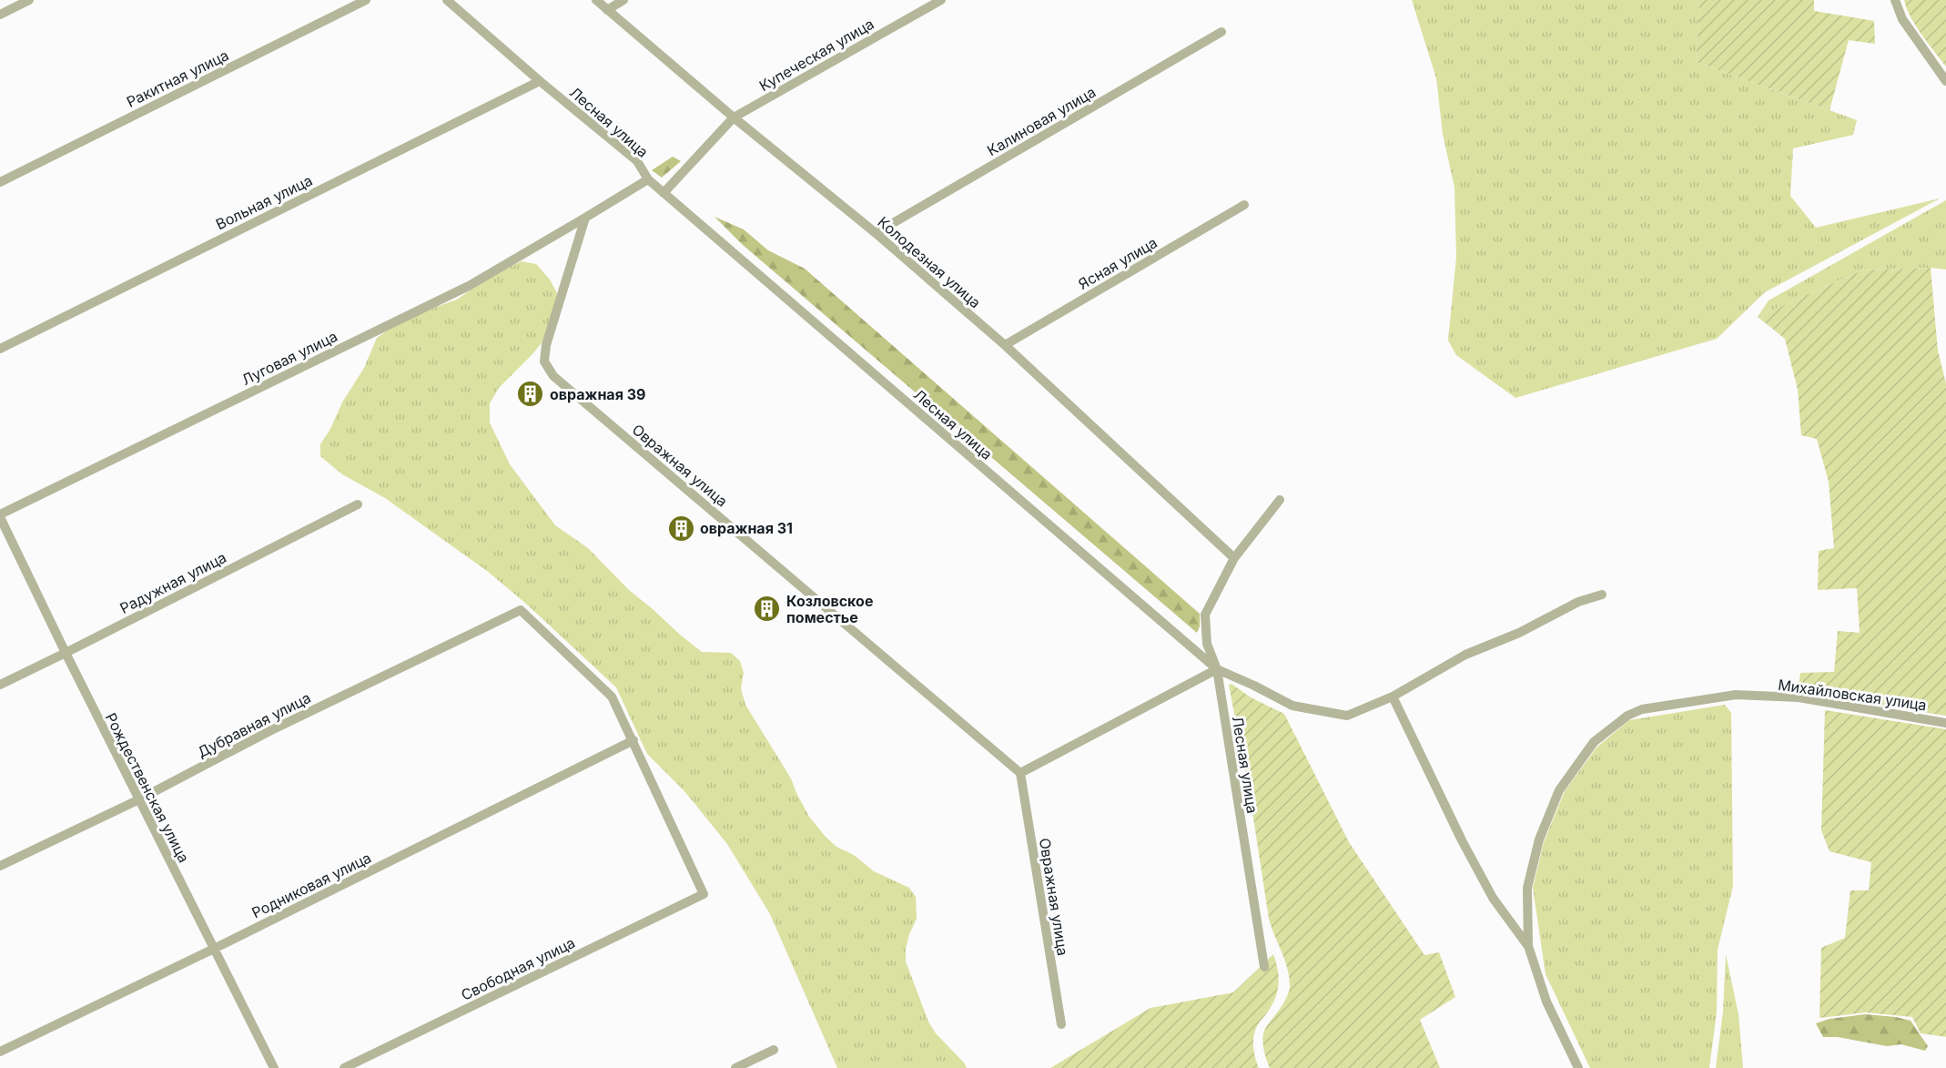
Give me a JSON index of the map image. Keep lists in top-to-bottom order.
{
  "streets": {
    "street": [
      "Купеческая улица",
      "Ракитная улица",
      "Калиновая улица",
      "Лесная улица",
      "Вольная улица",
      "Колодезная улица",
      "Ясная улица",
      "Луговая улица",
      "Овражная улица",
      "Радужная улица",
      "Михайловская улица",
      "Дубравная улица",
      "Рождественская улица",
      "Родниковая улица",
      "Свободная улица"
    ]
  },
  "crossings": [
    ["Купеческая улица", "Лесная улица"],
    ["Купеческая улица", "Колодезная улица"],
    ["Калиновая улица", "Колодезная улица"],
    ["Лесная улица", "Вольная улица"],
    ["Колодезная улица", "Ясная улица"],
    ["Луговая улица", "Овражная улица"],
    ["Луговая улица", "Рождественская улица"],
    ["Радужная улица", "Рождественская улица"],
    ["Дубравная улица", "Рождественская улица"],
    ["Дубравная улица", "Родниковая улица"],
    ["Дубравная улица", "Свободная улица"],
    ["Рождественская улица", "Родниковая улица"],
    ["Родниковая улица", "Свободная улица"]
  ],
  "places": {
    "building": ["овражная 39", "овражная 31", "Козловское поместье"]
  }
}
